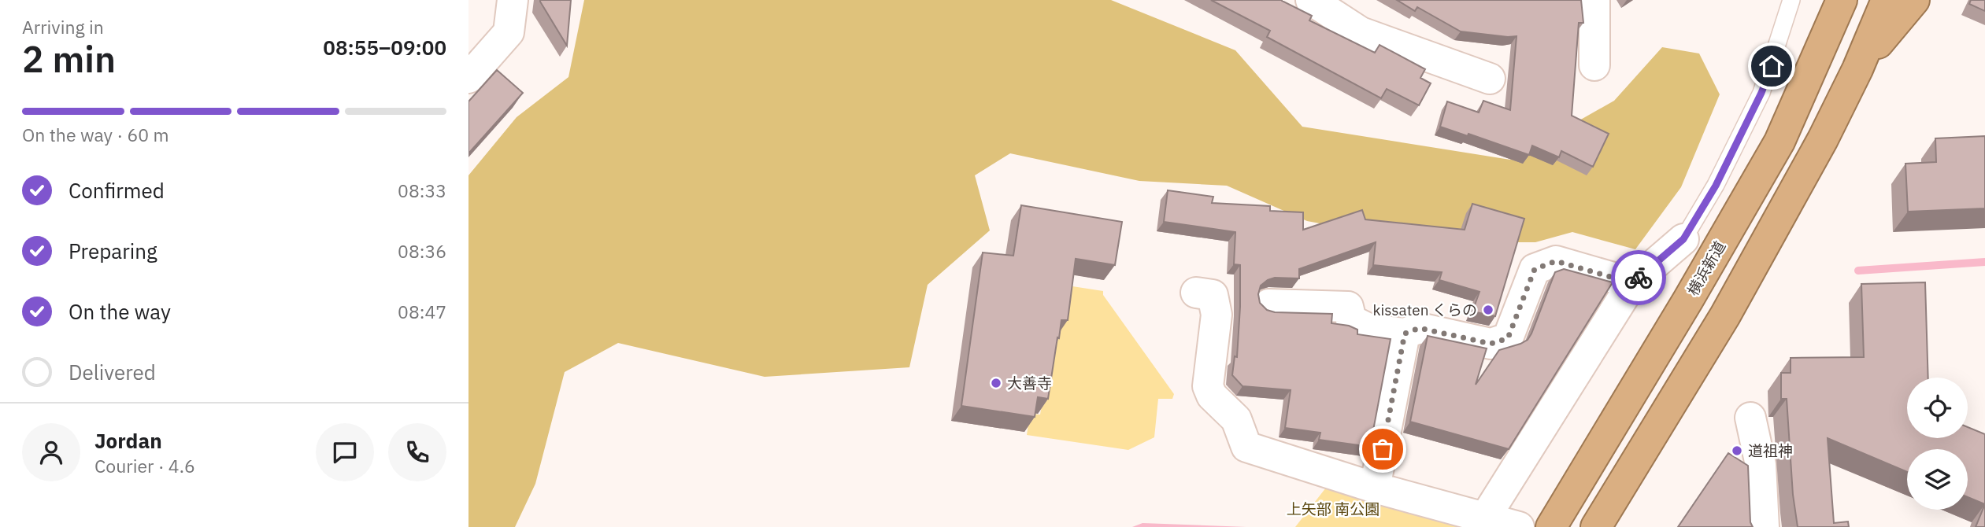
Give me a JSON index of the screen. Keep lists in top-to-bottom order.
{
  "streets": {
    "highway": ["横浜新道"]
  },
  "parks": ["上矢部 南公園"],
  "places": ["kissaten くらの", "大善寺", "道祖神"],
  "page": {
    "heading": ["2 min", "Arriving in", "08:55–09:00"],
    "panel": ["Jordan", "Courier · 4.6"],
    "bar": "On the way · 60 m",
    "list": [
      ["Confirmed", "08:33"],
      ["Preparing", "08:36"],
      ["On the way", "08:47"],
      "Delivered"
    ]
  }
}
